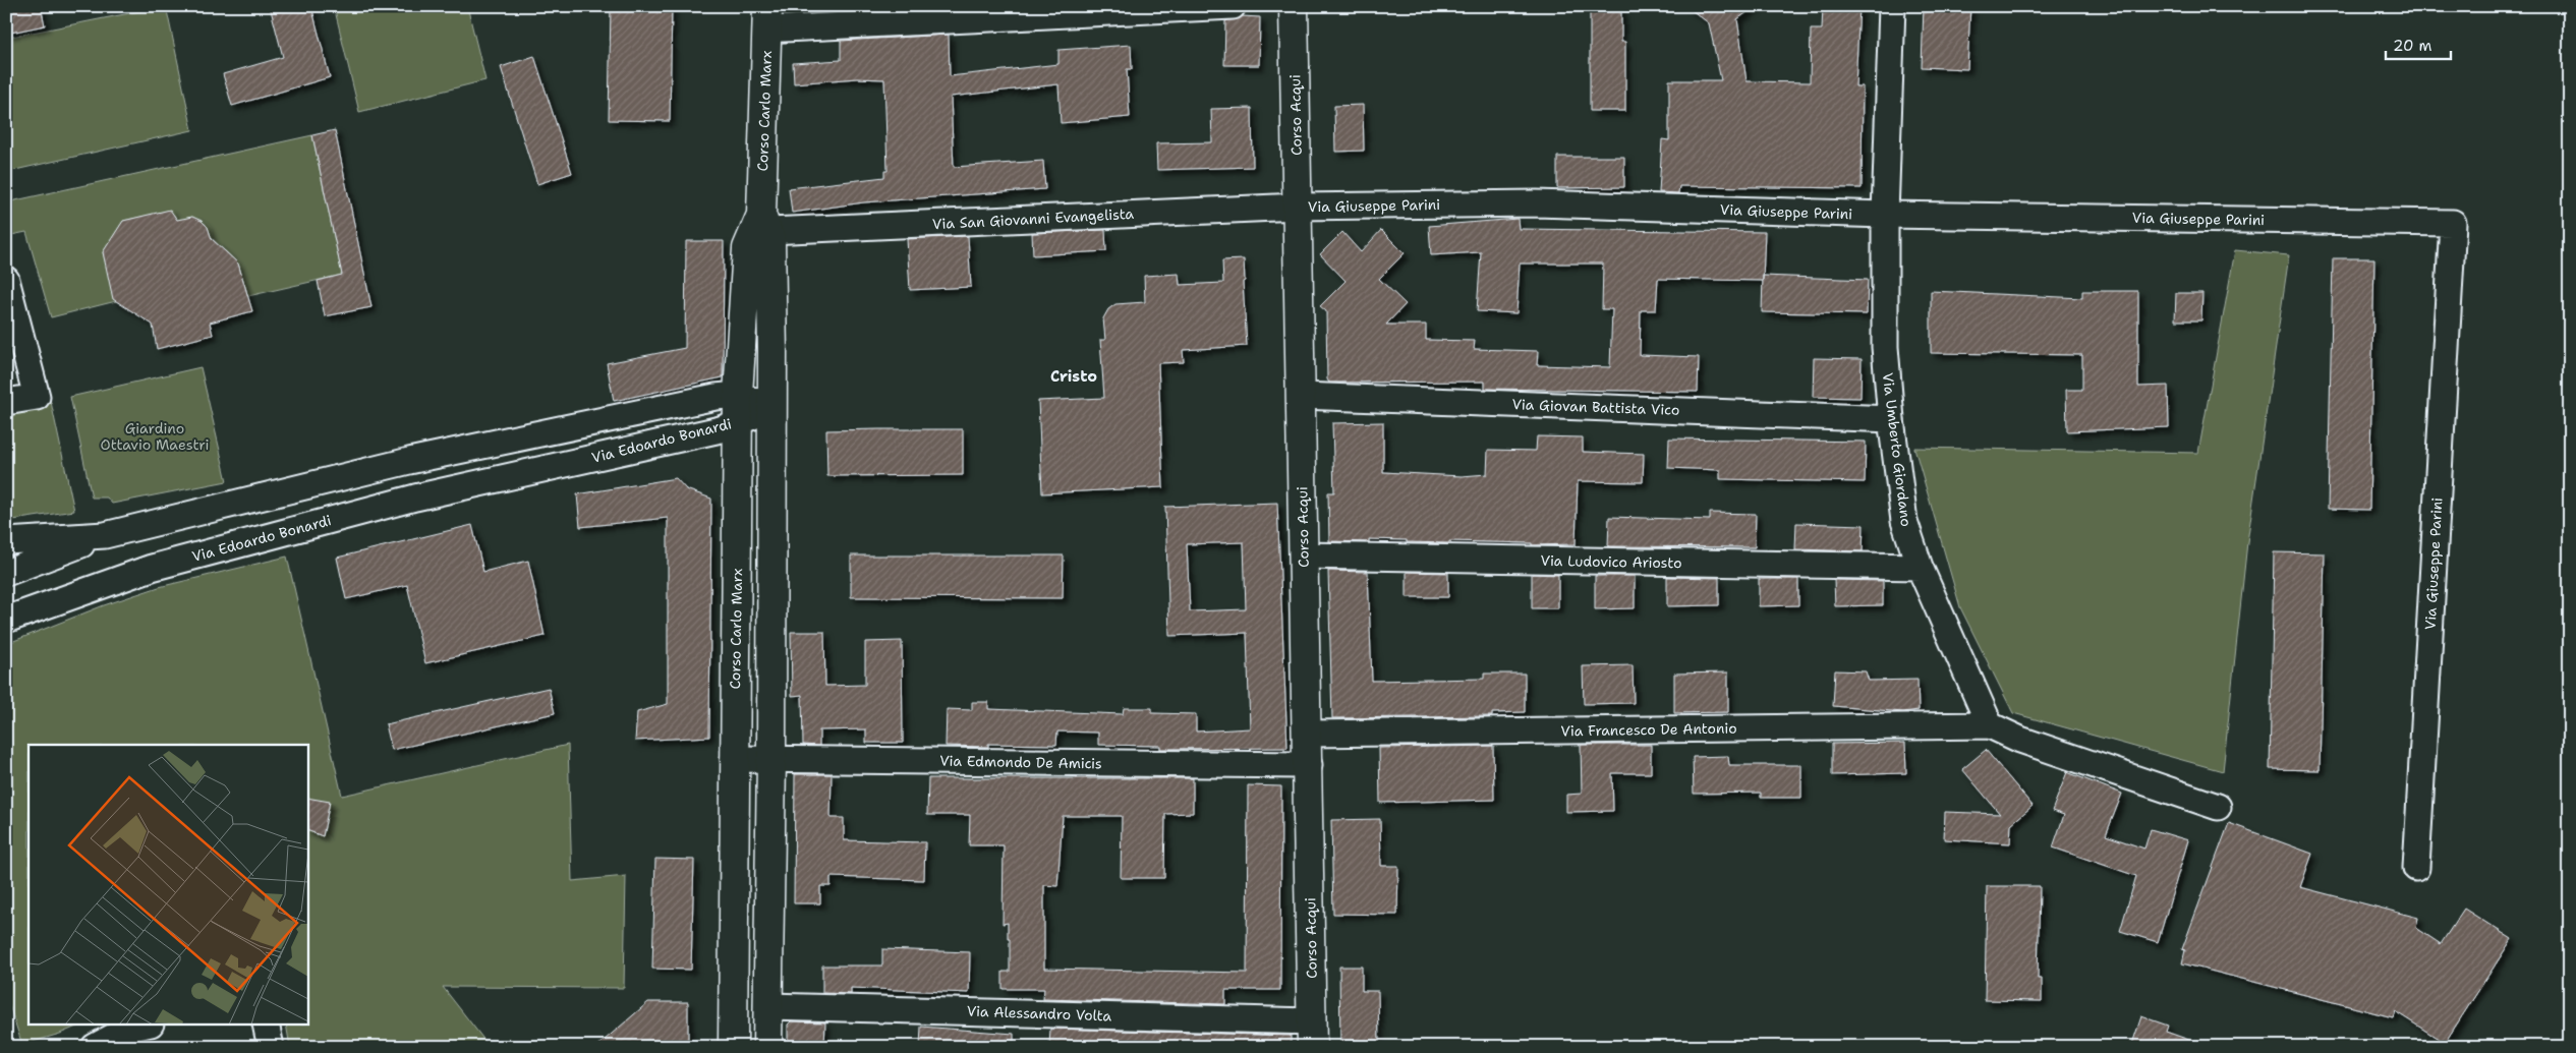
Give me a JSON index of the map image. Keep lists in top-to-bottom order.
{
  "streets": {
    "main road": ["Corso Carlo Marx", "Corso Acqui"],
    "street": [
      "Via Giuseppe Parini",
      "Via San Giovanni Evangelista",
      "Via Giovan Battista Vico",
      "Via Edoardo Bonardi",
      "Via Umberto Giordano",
      "Via Ludovico Ariosto",
      "Via Francesco De Antonio",
      "Via Edmondo De Amicis",
      "Via Alessandro Volta"
    ]
  },
  "crossings": [
    ["Corso Carlo Marx", "Via San Giovanni Evangelista"],
    ["Corso Carlo Marx", "Via Edoardo Bonardi"],
    ["Corso Carlo Marx", "Via Edmondo De Amicis"],
    ["Corso Carlo Marx", "Via Alessandro Volta"],
    ["Corso Acqui", "Via Giuseppe Parini"],
    ["Corso Acqui", "Via San Giovanni Evangelista"],
    ["Corso Acqui", "Via Giovan Battista Vico"],
    ["Corso Acqui", "Via Ludovico Ariosto"],
    ["Corso Acqui", "Via Francesco De Antonio"],
    ["Corso Acqui", "Via Edmondo De Amicis"],
    ["Corso Acqui", "Via Alessandro Volta"],
    ["Via Giuseppe Parini", "Via San Giovanni Evangelista"],
    ["Via Giuseppe Parini", "Via Umberto Giordano"],
    ["Via Giovan Battista Vico", "Via Umberto Giordano"],
    ["Via Umberto Giordano", "Via Ludovico Ariosto"],
    ["Via Umberto Giordano", "Via Francesco De Antonio"]
  ],
  "districts": ["Cristo"],
  "parks": ["Giardino Ottavio Maestri"],
  "scale_bar": "20 m"
}
